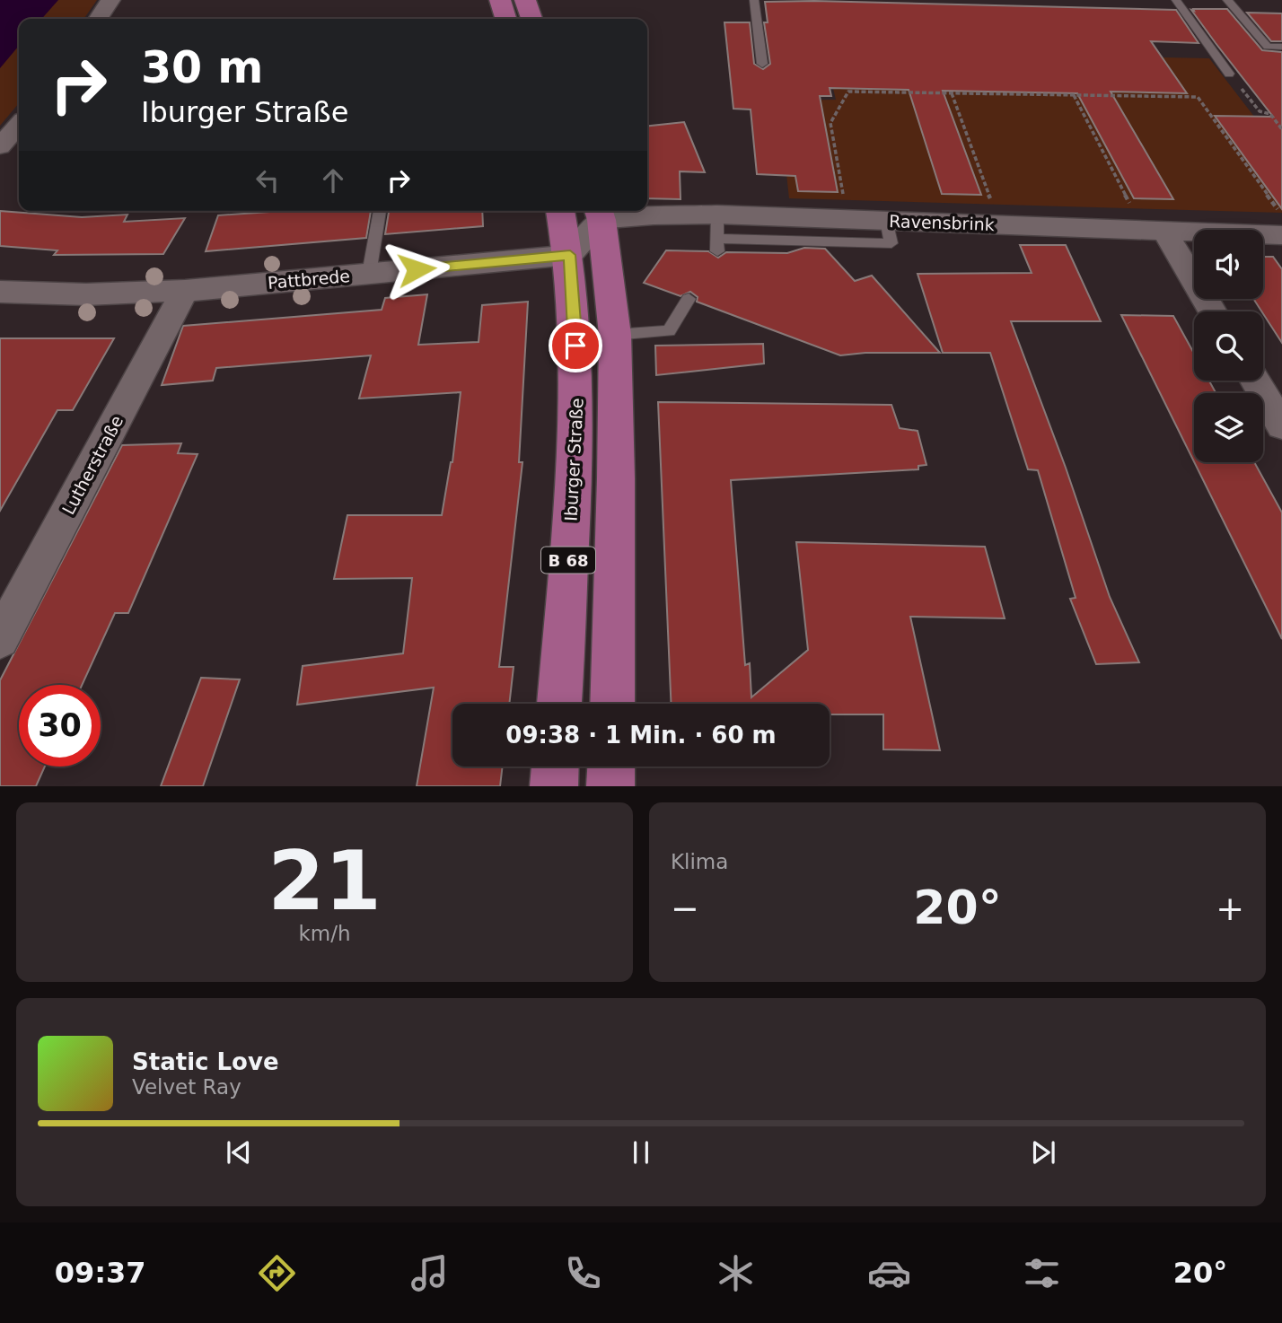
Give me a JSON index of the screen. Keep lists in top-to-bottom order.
{
  "streets": {
    "main road": ["Iburger Straße", "B 68"],
    "street": ["Ravensbrink", "Pattbrede", "Lutherstraße"]
  },
  "crossings": [
    ["Ravensbrink", "B 68"],
    ["Pattbrede", "Iburger Straße"],
    ["Pattbrede", "Lutherstraße"]
  ],
  "page": {
    "turn": ["30 m", "Iburger Straße"],
    "limit": "30",
    "trip": "09:38 · 1 Min. · 60 m",
    "tile": [
      ["21", "km/h"],
      "Klima"
    ],
    "heat": ["−", "20°", "+"],
    "song": ["Static Love", "Velvet Ray"],
    "tabs": ["09:37", "20°"]
  }
}
